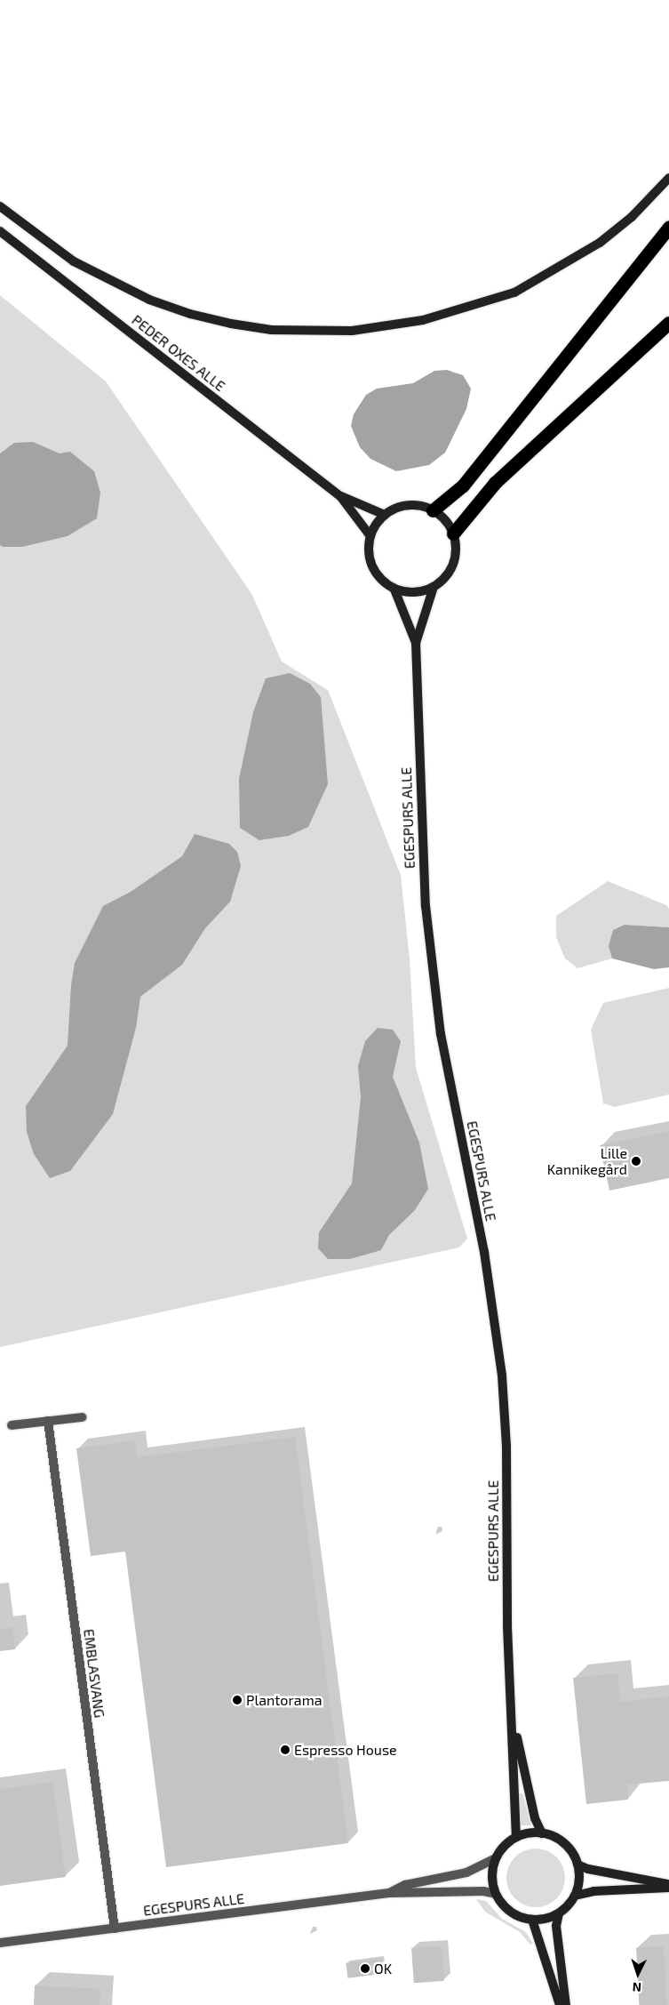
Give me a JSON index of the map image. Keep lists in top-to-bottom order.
{
  "streets": {
    "street": ["PEDER OXES ALLE", "EGESPURS ALLE", "EMBLASVANG"]
  },
  "crossings": [
    ["PEDER OXES ALLE", "EGESPURS ALLE"],
    ["EGESPURS ALLE", "EMBLASVANG"]
  ],
  "places": [
    "Lille Kannikegård",
    "Plantorama",
    "Espresso House",
    "OK"
  ],
  "north": "bottom"
}
